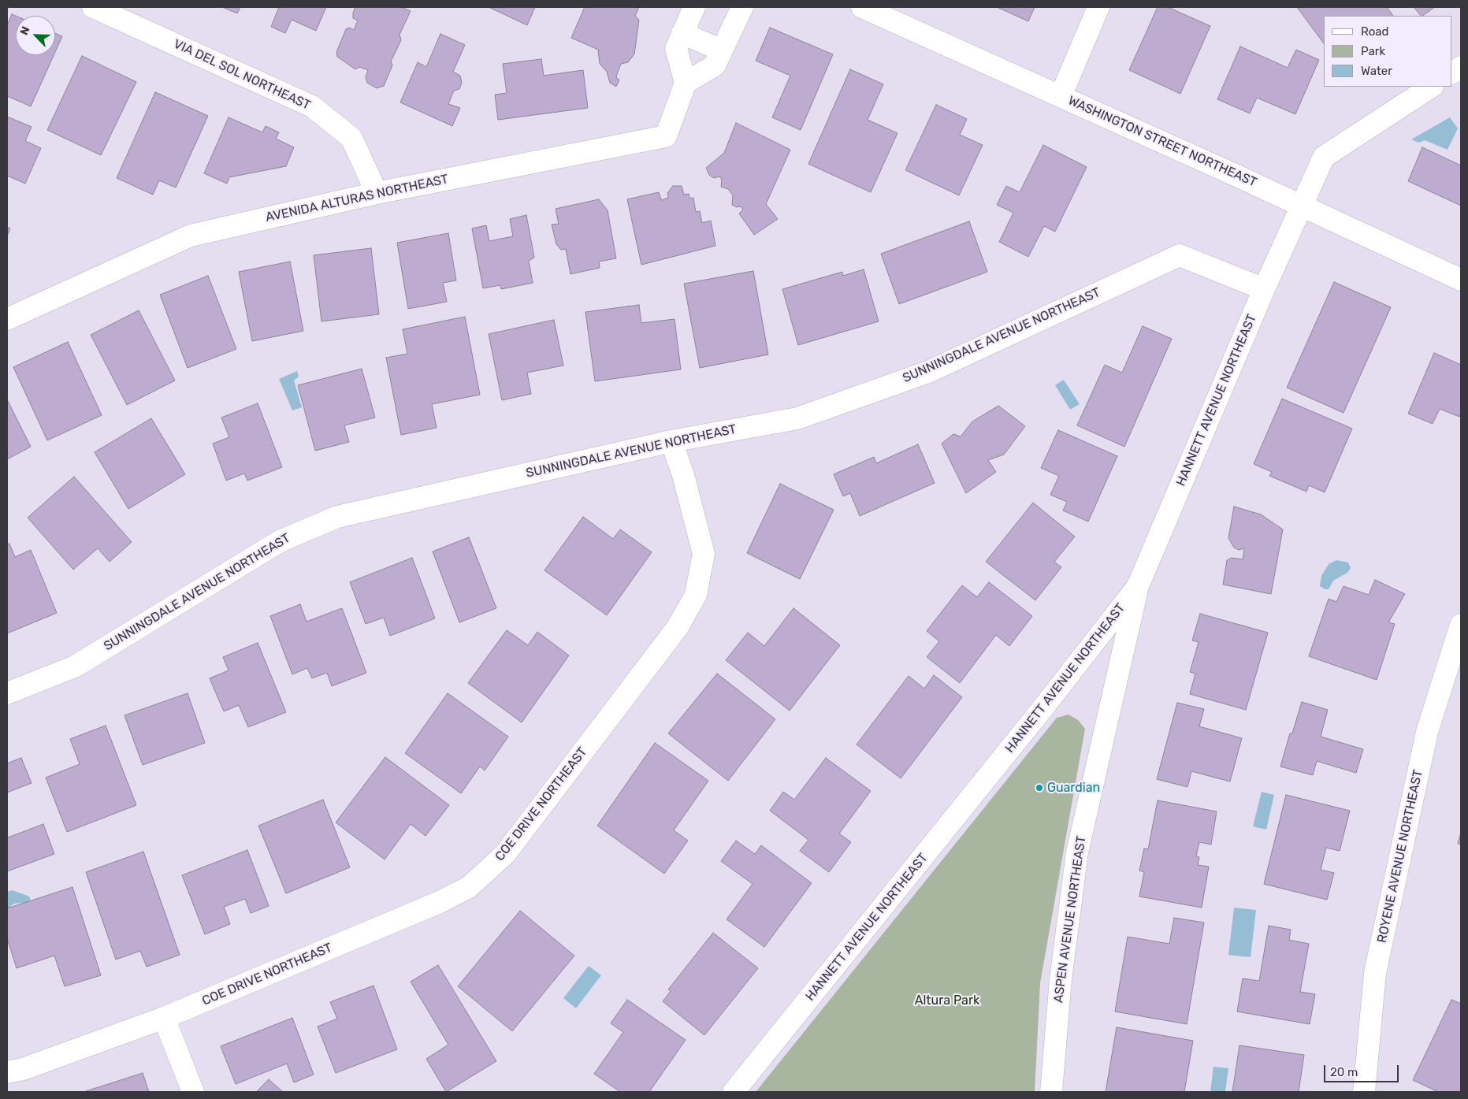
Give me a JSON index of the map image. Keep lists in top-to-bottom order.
{
  "streets": {
    "street": [
      "VIA DEL SOL NORTHEAST",
      "WASHINGTON STREET NORTHEAST",
      "AVENIDA ALTURAS NORTHEAST",
      "SUNNINGDALE AVENUE NORTHEAST",
      "HANNETT AVENUE NORTHEAST",
      "COE DRIVE NORTHEAST",
      "ROYENE AVENUE NORTHEAST",
      "ASPEN AVENUE NORTHEAST"
    ]
  },
  "crossings": [
    ["VIA DEL SOL NORTHEAST", "AVENIDA ALTURAS NORTHEAST"],
    ["WASHINGTON STREET NORTHEAST", "HANNETT AVENUE NORTHEAST"],
    ["SUNNINGDALE AVENUE NORTHEAST", "HANNETT AVENUE NORTHEAST"],
    ["SUNNINGDALE AVENUE NORTHEAST", "COE DRIVE NORTHEAST"],
    ["HANNETT AVENUE NORTHEAST", "ASPEN AVENUE NORTHEAST"]
  ],
  "parks": ["Altura Park"],
  "places": ["Guardian"],
  "legend": ["Road", "Park", "Water"],
  "scale_bar": "20 m",
  "north": "top left"
}
